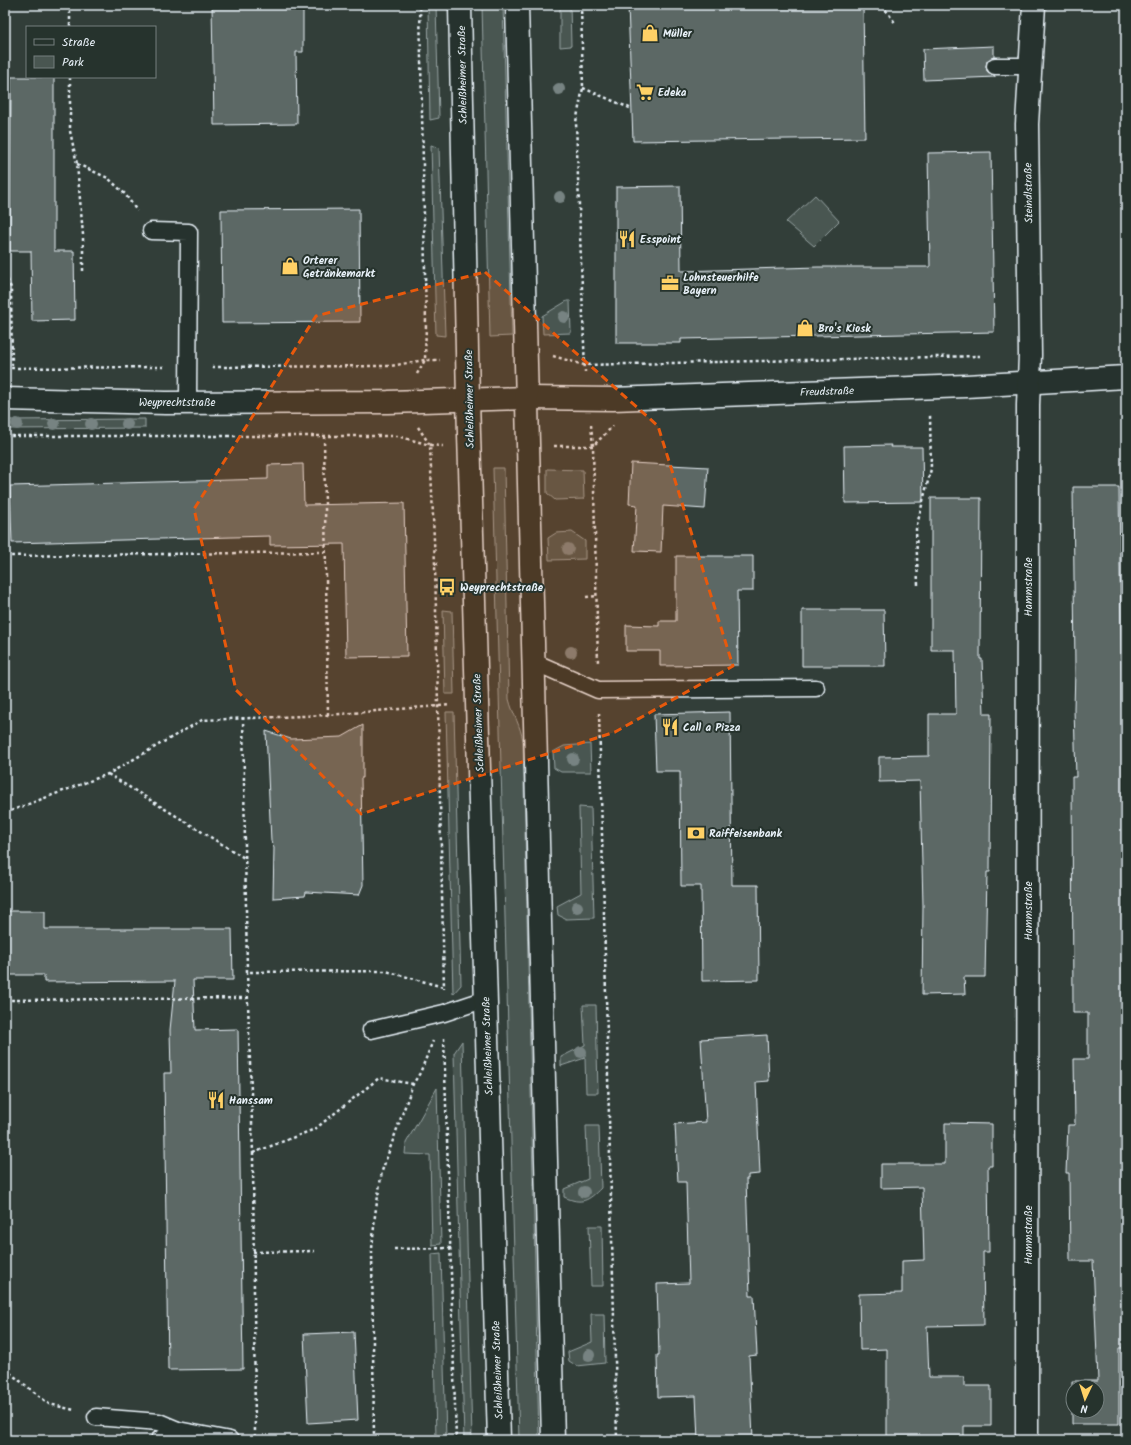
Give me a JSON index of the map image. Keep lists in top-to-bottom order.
{
  "streets": {
    "main road": [
      "Schleißheimer Straße",
      "Steindlstraße",
      "Freudstraße",
      "Weyprechtstraße",
      "Hammstraße"
    ]
  },
  "crossings": [
    ["Schleißheimer Straße", "Weyprechtstraße"],
    ["Steindlstraße", "Freudstraße"],
    ["Steindlstraße", "Hammstraße"],
    ["Freudstraße", "Weyprechtstraße"],
    ["Freudstraße", "Hammstraße"]
  ],
  "places": {
    "shop": ["Müller", "Orterer Getränkemarkt", "Bro's Kiosk"],
    "supermarket": ["Edeka"],
    "restaurant": ["Esspoint", "Call a Pizza", "Hanssam"],
    "office": ["Lohnsteuerhilfe Bayern"],
    "bus stop": ["Weyprechtstraße"],
    "bank": ["Raiffeisenbank"]
  },
  "legend": ["Straße", "Park"],
  "north": "bottom"
}
